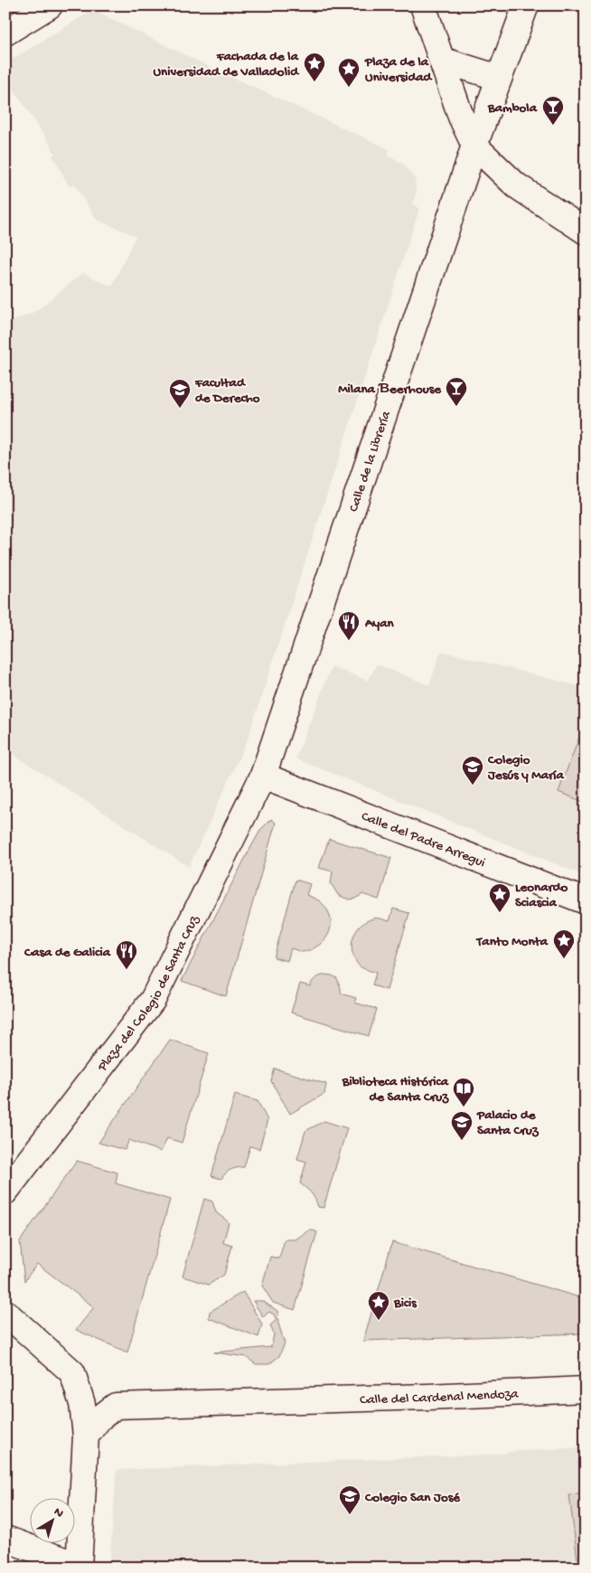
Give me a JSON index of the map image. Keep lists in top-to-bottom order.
{
  "streets": {
    "street": [
      "Calle de la Librería",
      "Calle del Padre Arregui",
      "Plaza del Colegio de Santa Cruz",
      "Calle del Cardenal Mendoza"
    ]
  },
  "crossings": [
    ["Calle de la Librería", "Calle del Padre Arregui"],
    ["Calle de la Librería", "Plaza del Colegio de Santa Cruz"],
    ["Calle del Padre Arregui", "Plaza del Colegio de Santa Cruz"]
  ],
  "places": {
    "place": [
      "Fachada de la Universidad de Valladolid",
      "Plaza de la Universidad",
      "Leonardo Sciascia",
      "Tanto Monta",
      "Bicis"
    ],
    "bar": ["Bambola", "Milana Ɓeerhouse"],
    "school or university": [
      "Facultad de Derecho",
      "Colegio Jesús y María",
      "Palacio de Santa Cruz",
      "Colegio San José"
    ],
    "restaurant": ["Ayan", "Casa de Galicia"],
    "library": ["Biblioteca Histórica de Santa Cruz"]
  },
  "north": "top right"
}
